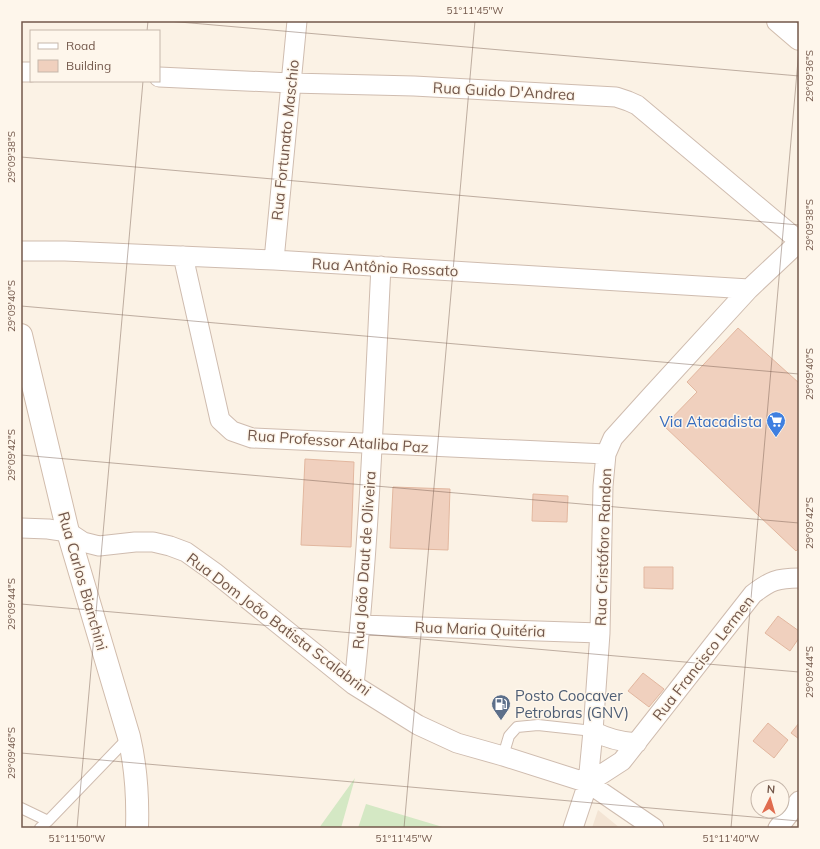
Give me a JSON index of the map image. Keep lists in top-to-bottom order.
{
  "streets": {
    "main road": ["Rua Carlos Bianchini"],
    "street": [
      "Rua Guido D'Andrea",
      "Rua Fortunato Maschio",
      "Rua Antônio Rossato",
      "Rua Professor Ataliba Paz",
      "Rua Cristóforo Randon",
      "Rua João Daut de Oliveira",
      "Rua Dom João Batista Scalabrini",
      "Rua Maria Quitéria",
      "Rua Francisco Lermen"
    ]
  },
  "crossings": [
    ["Rua Guido D'Andrea", "Rua Fortunato Maschio"],
    ["Rua Guido D'Andrea", "Rua Cristóforo Randon"],
    ["Rua Fortunato Maschio", "Rua Antônio Rossato"],
    ["Rua Antônio Rossato", "Rua Professor Ataliba Paz"],
    ["Rua Antônio Rossato", "Rua Cristóforo Randon"],
    ["Rua Antônio Rossato", "Rua João Daut de Oliveira"],
    ["Rua Professor Ataliba Paz", "Rua Cristóforo Randon"],
    ["Rua Professor Ataliba Paz", "Rua João Daut de Oliveira"],
    ["Rua Cristóforo Randon", "Rua Dom João Batista Scalabrini"],
    ["Rua Cristóforo Randon", "Rua Maria Quitéria"],
    ["Rua Cristóforo Randon", "Rua Francisco Lermen"],
    ["Rua João Daut de Oliveira", "Rua Dom João Batista Scalabrini"],
    ["Rua João Daut de Oliveira", "Rua Maria Quitéria"],
    ["Rua Carlos Bianchini", "Rua Dom João Batista Scalabrini"],
    ["Rua Dom João Batista Scalabrini", "Rua Francisco Lermen"]
  ],
  "places": {
    "supermarket": ["Via Atacadista"],
    "fuel station": ["Posto Coocaver Petrobras (GNV)"]
  },
  "legend": ["Road", "Building"],
  "north": "top",
  "coordinates": [
    "51°11'45\"W",
    "29°09'36\"S",
    "29°09'38\"S",
    "29°09'40\"S",
    "29°09'42\"S",
    "29°09'44\"S",
    "29°09'46\"S",
    "51°11'50\"W",
    "51°11'40\"W"
  ]
}
